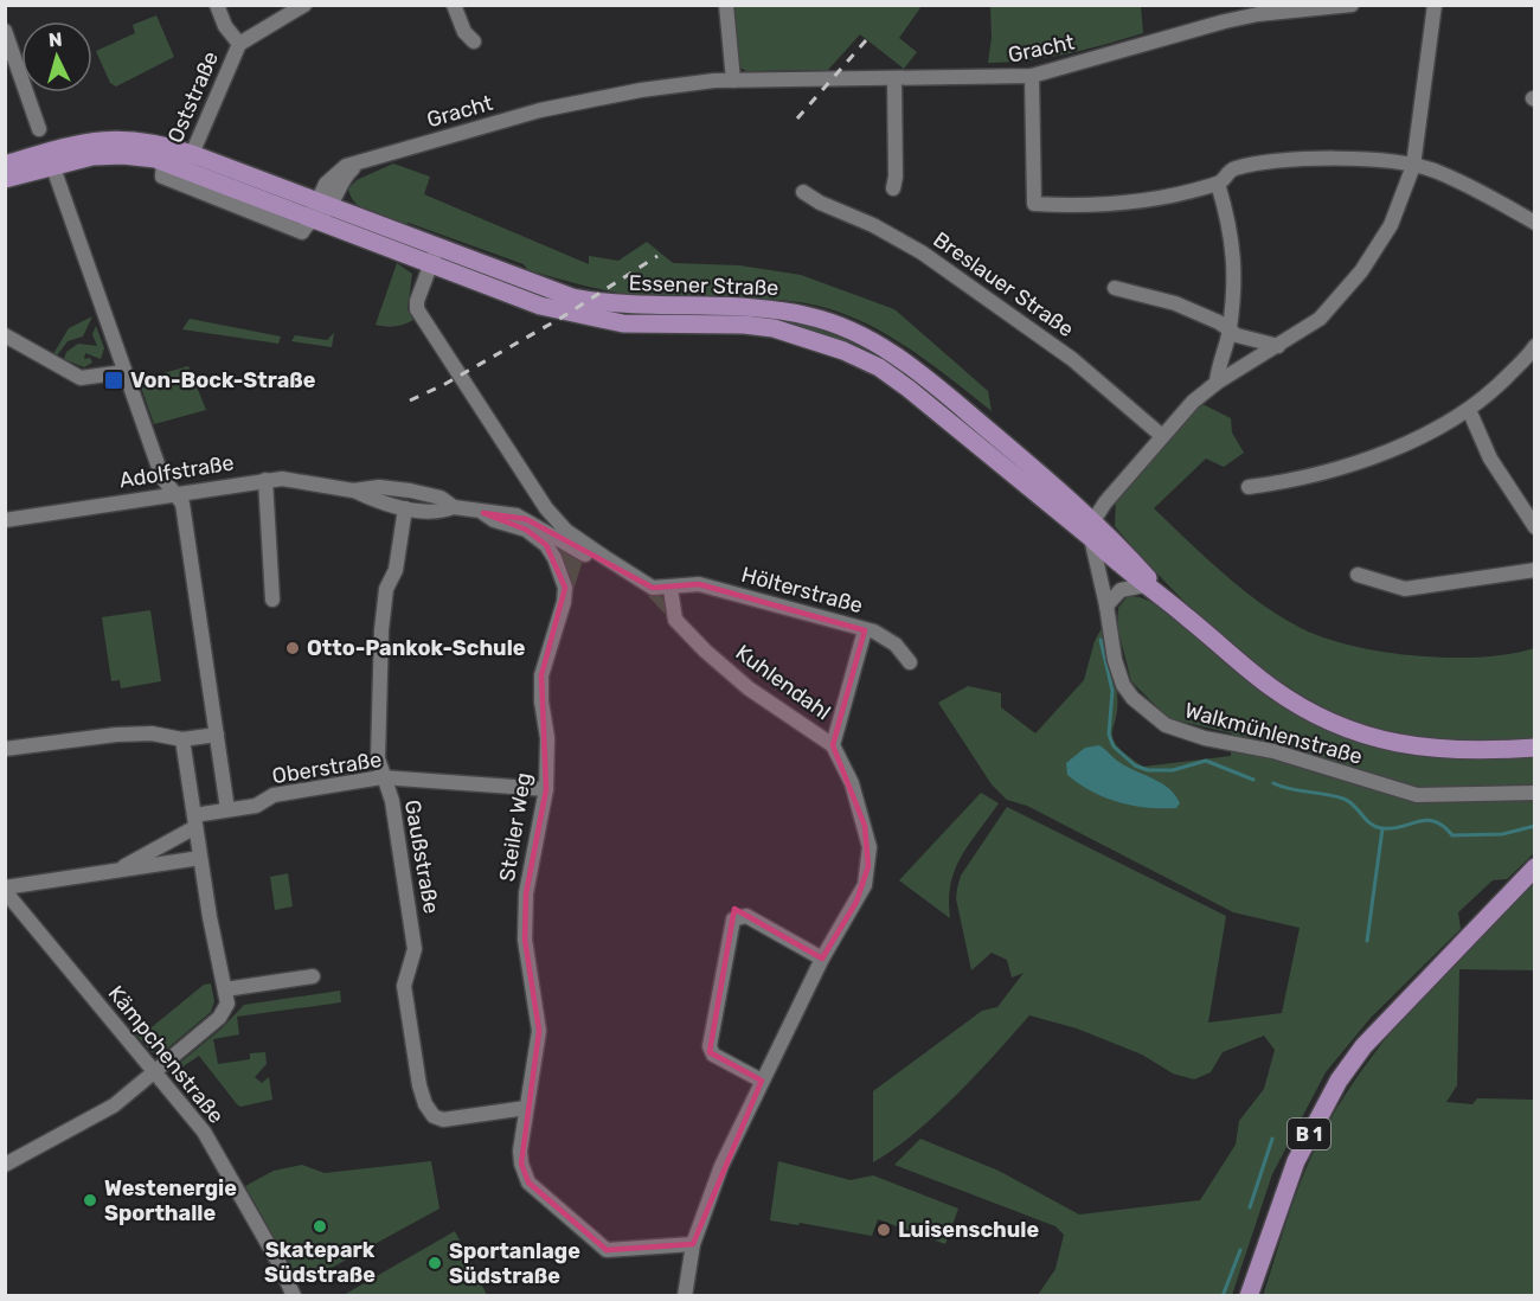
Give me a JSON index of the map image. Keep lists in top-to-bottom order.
{
  "streets": {
    "main road": ["Essener Straße", "B 1"],
    "street": [
      "Gracht",
      "Oststraße",
      "Breslauer Straße",
      "Adolfstraße",
      "Hölterstraße",
      "Kuhlendahl",
      "Walkmühlenstraße",
      "Oberstraße",
      "Steiler Weg",
      "Gaußstraße",
      "Kämpchenstraße"
    ]
  },
  "crossings": [
    ["Gracht", "Essener Straße"],
    ["Oststraße", "Essener Straße"],
    ["Essener Straße", "Walkmühlenstraße"],
    ["Adolfstraße", "Steiler Weg"],
    ["Adolfstraße", "Gaußstraße"],
    ["Hölterstraße", "Kuhlendahl"],
    ["Oberstraße", "Steiler Weg"],
    ["Oberstraße", "Gaußstraße"],
    ["Steiler Weg", "Gaußstraße"]
  ],
  "places": {
    "transit": ["Von-Bock-Straße"],
    "other": [
      "Otto-Pankok-Schule",
      "Westenergie Sporthalle",
      "Skatepark Südstraße",
      "Luisenschule",
      "Sportanlage Südstraße"
    ]
  },
  "north": "top"
}
